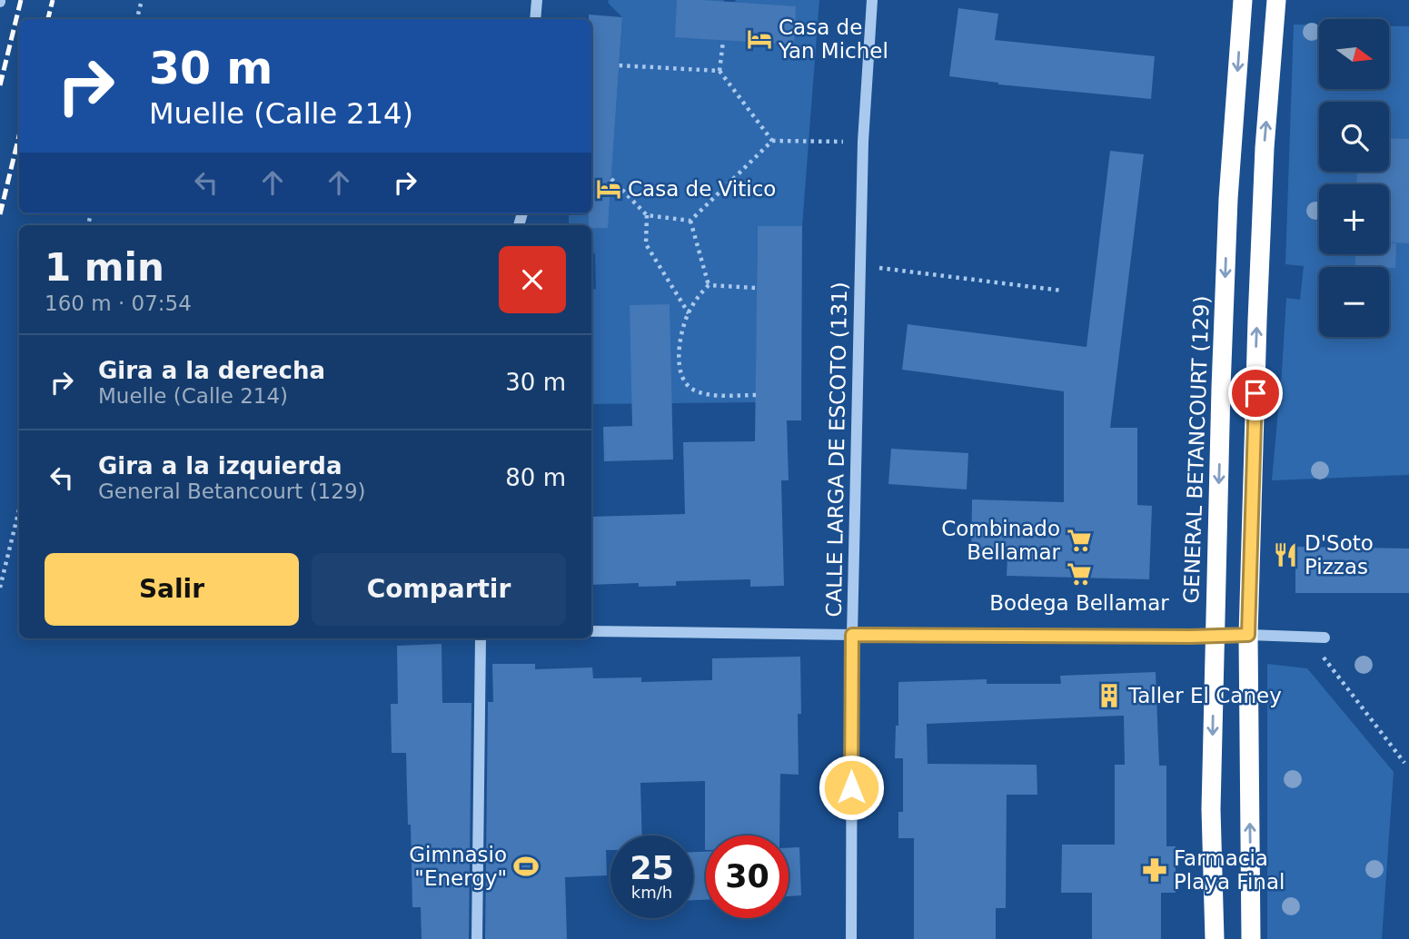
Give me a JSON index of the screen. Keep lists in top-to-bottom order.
{
  "streets": {
    "highway": ["GENERAL BETANCOURT (129)"],
    "street": ["CALLE LARGA DE ESCOTO (131)"]
  },
  "places": {
    "hotel": ["Casa de Yan Michel", "Casa de Vitico"],
    "supermarket": ["Combinado Bellamar", "Bodega Bellamar"],
    "restaurant": ["D'Soto Pizzas"],
    "building": ["Taller El Caney"],
    "sports": ["Gimnasio \"Energy\""],
    "pharmacy": ["Farmacia Playa Final"]
  },
  "north": "right",
  "page": {
    "map_buttons": ["+", "−"],
    "turn": ["30 m", "Muelle (Calle 214)"],
    "heading": ["1 min", "160 m · 07:54"],
    "list": [
      {
        "name": "Gira a la derecha",
        "note": "Muelle (Calle 214)",
        "value": "30 m"
      },
      {
        "name": "Gira a la izquierda",
        "note": "General Betancourt (129)",
        "value": "80 m"
      }
    ],
    "buttons": ["Salir", "Compartir"],
    "speed": "25 km/h",
    "limit": "30"
  }
}
